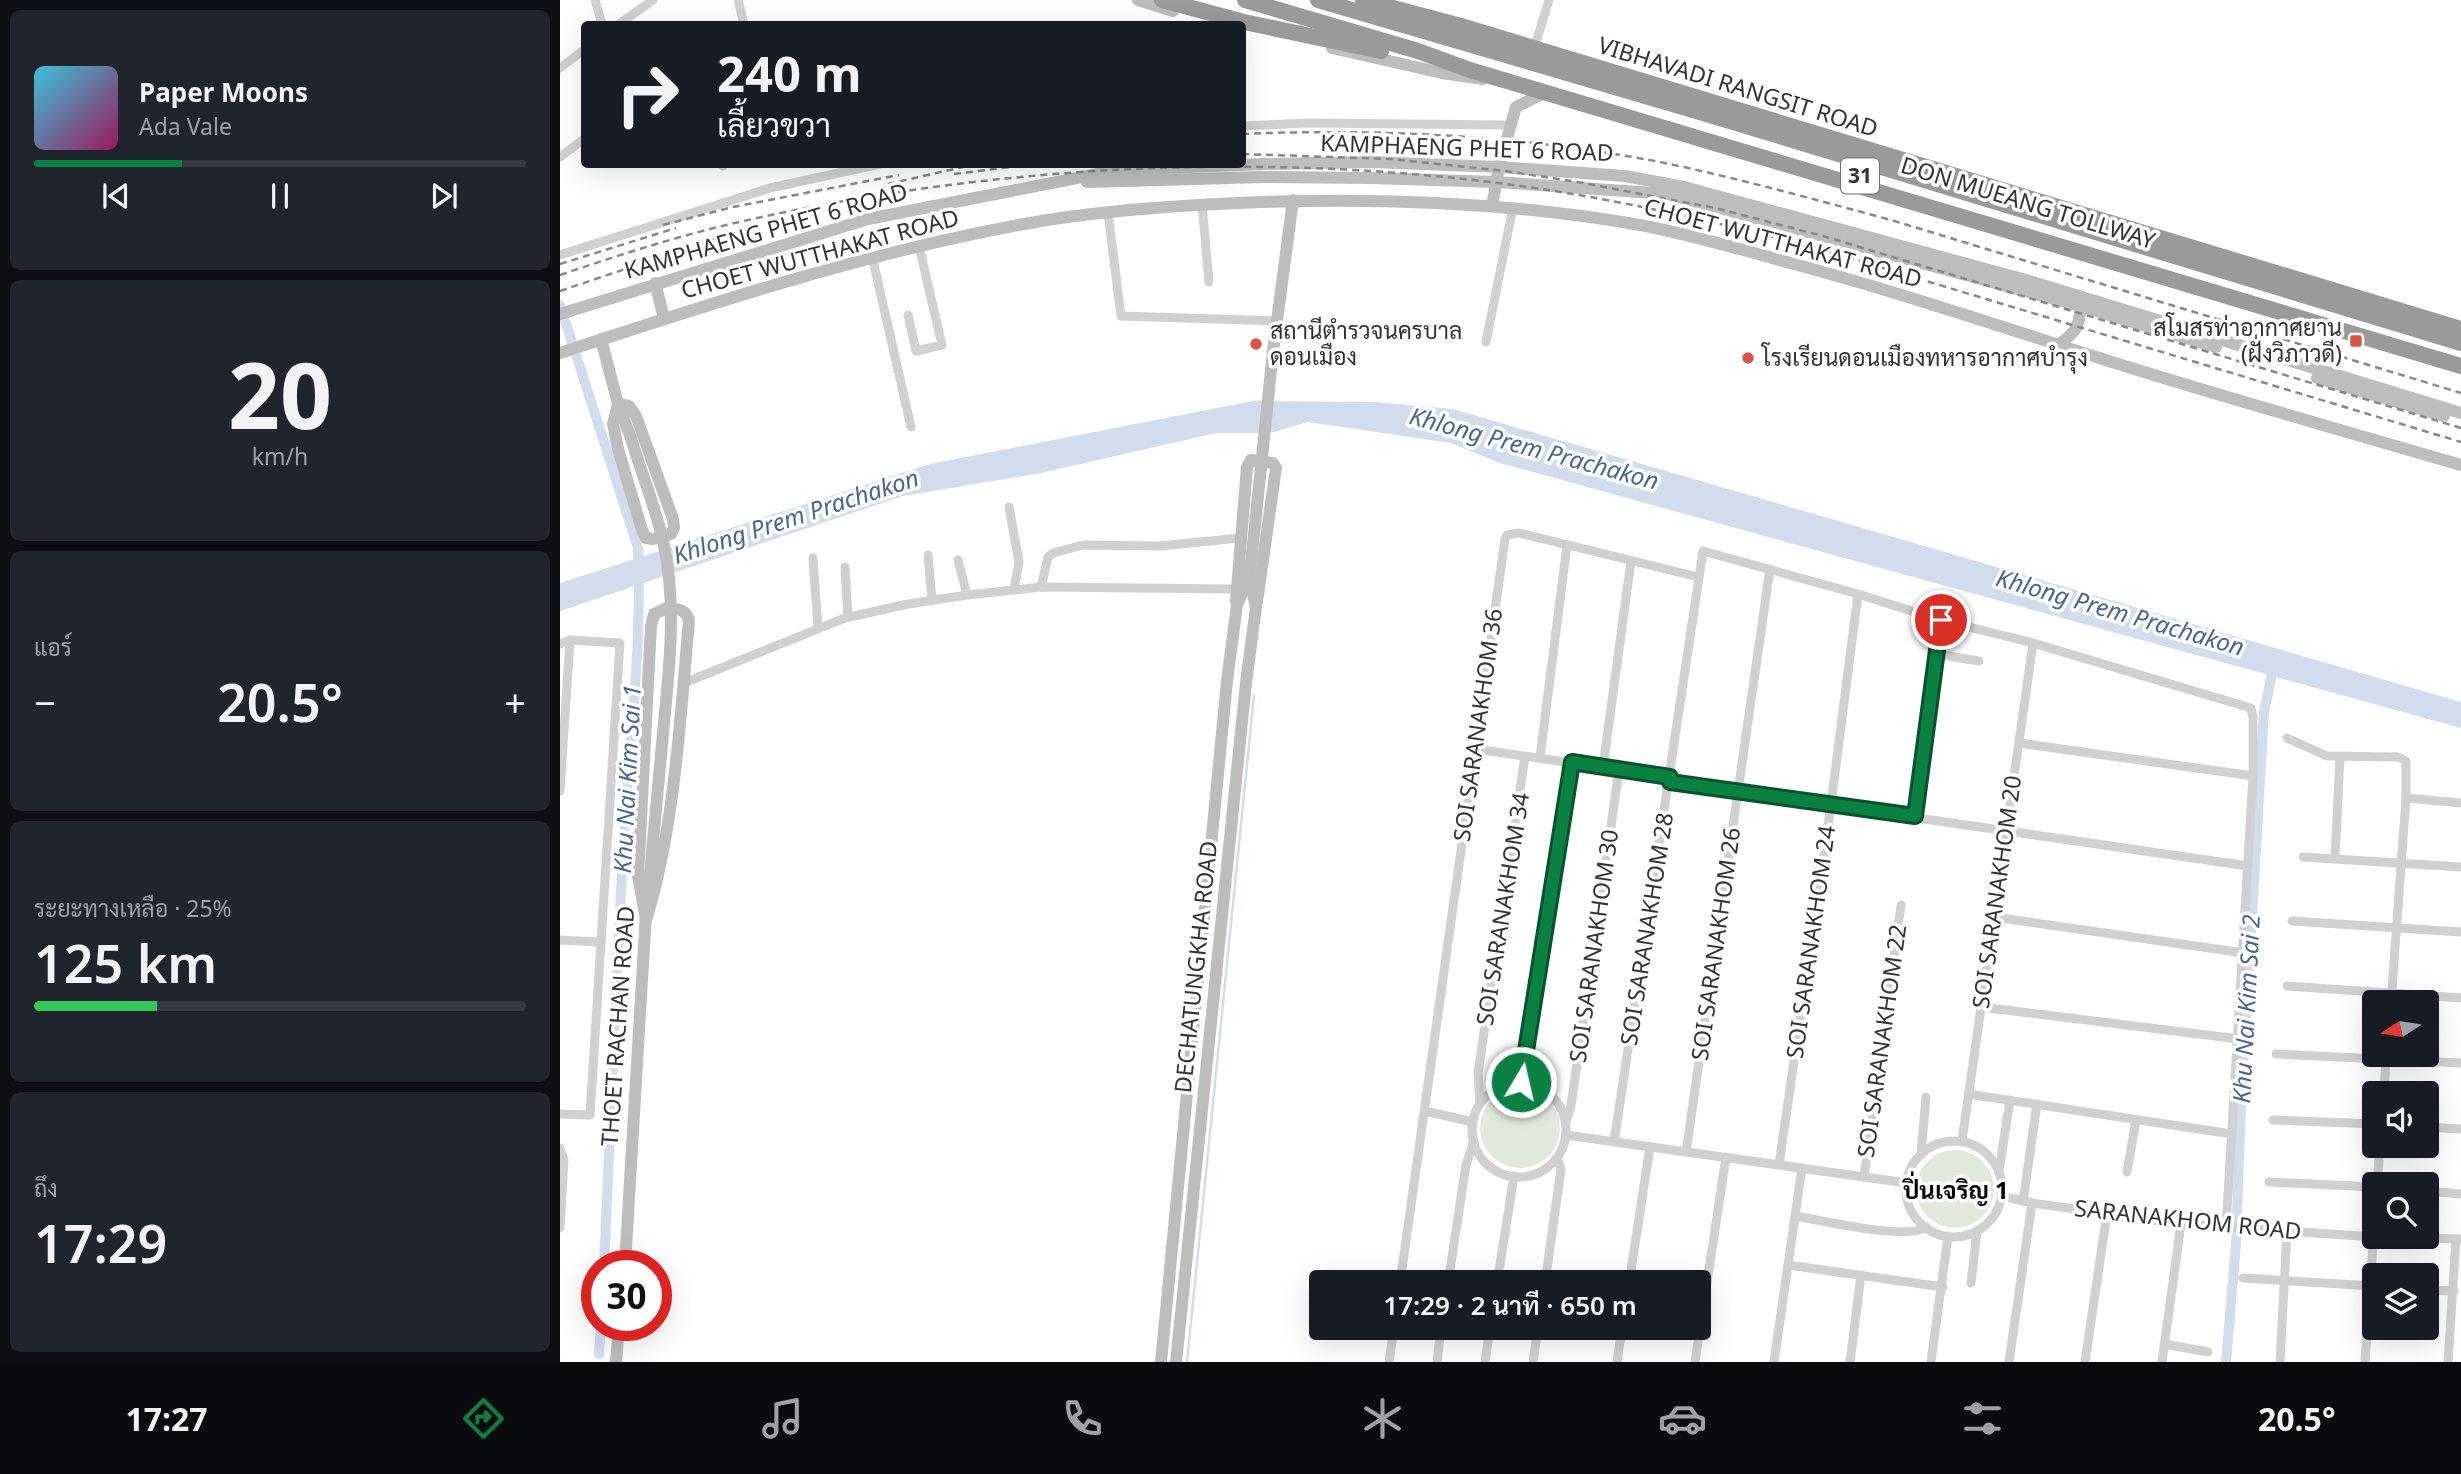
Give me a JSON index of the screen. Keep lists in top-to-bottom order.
{
  "streets": {
    "highway": ["VIBHAVADI RANGSIT ROAD", "31", "DON MUEANG TOLLWAY"],
    "main road": [
      "KAMPHAENG PHET 6 ROAD",
      "CHOET WUTTHAKAT ROAD",
      "DECHATUNGKHA ROAD",
      "THOET RACHAN ROAD"
    ],
    "street": [
      "SOI SARANAKHOM 36",
      "SOI SARANAKHOM 20",
      "SOI SARANAKHOM 34",
      "SOI SARANAKHOM 28",
      "SOI SARANAKHOM 24",
      "SOI SARANAKHOM 26",
      "SOI SARANAKHOM 30",
      "SOI SARANAKHOM 22",
      "SARANAKHOM ROAD"
    ]
  },
  "crossings": [
    ["KAMPHAENG PHET 6 ROAD", "31"],
    ["KAMPHAENG PHET 6 ROAD", "CHOET WUTTHAKAT ROAD"],
    ["CHOET WUTTHAKAT ROAD", "DECHATUNGKHA ROAD"],
    ["CHOET WUTTHAKAT ROAD", "THOET RACHAN ROAD"],
    ["SOI SARANAKHOM 36", "SOI SARANAKHOM 28"],
    ["SOI SARANAKHOM 20", "SARANAKHOM ROAD"],
    ["SOI SARANAKHOM 34", "SOI SARANAKHOM 30"],
    ["SOI SARANAKHOM 28", "SOI SARANAKHOM 26"]
  ],
  "districts": ["ปิ่นเจริญ 1"],
  "water": ["Khlong Prem Prachakon", "Khu Nai Kim Sai 1", "Khu Nai Kim Sai 2"],
  "places": {
    "transit": ["สโมสรท่าอากาศยาน (ฝั่งวิภาวดี)"],
    "other": ["สถานีตำรวจนครบาล ดอนเมือง", "โรงเรียนดอนเมืองทหารอากาศบำรุง"]
  },
  "north": "left",
  "page": {
    "turn": ["240 m", "เลี้ยวขวา"],
    "song": ["Paper Moons", "Ada Vale"],
    "tile": [
      ["20", "km/h"],
      "แอร์",
      ["ระยะทางเหลือ · 25%", "125 km"],
      ["ถึง", "17:29"]
    ],
    "heat": ["−", "20.5°", "+"],
    "limit": "30",
    "trip": "17:29 · 2 นาที · 650 m",
    "tabs": ["17:27", "20.5°"]
  }
}
